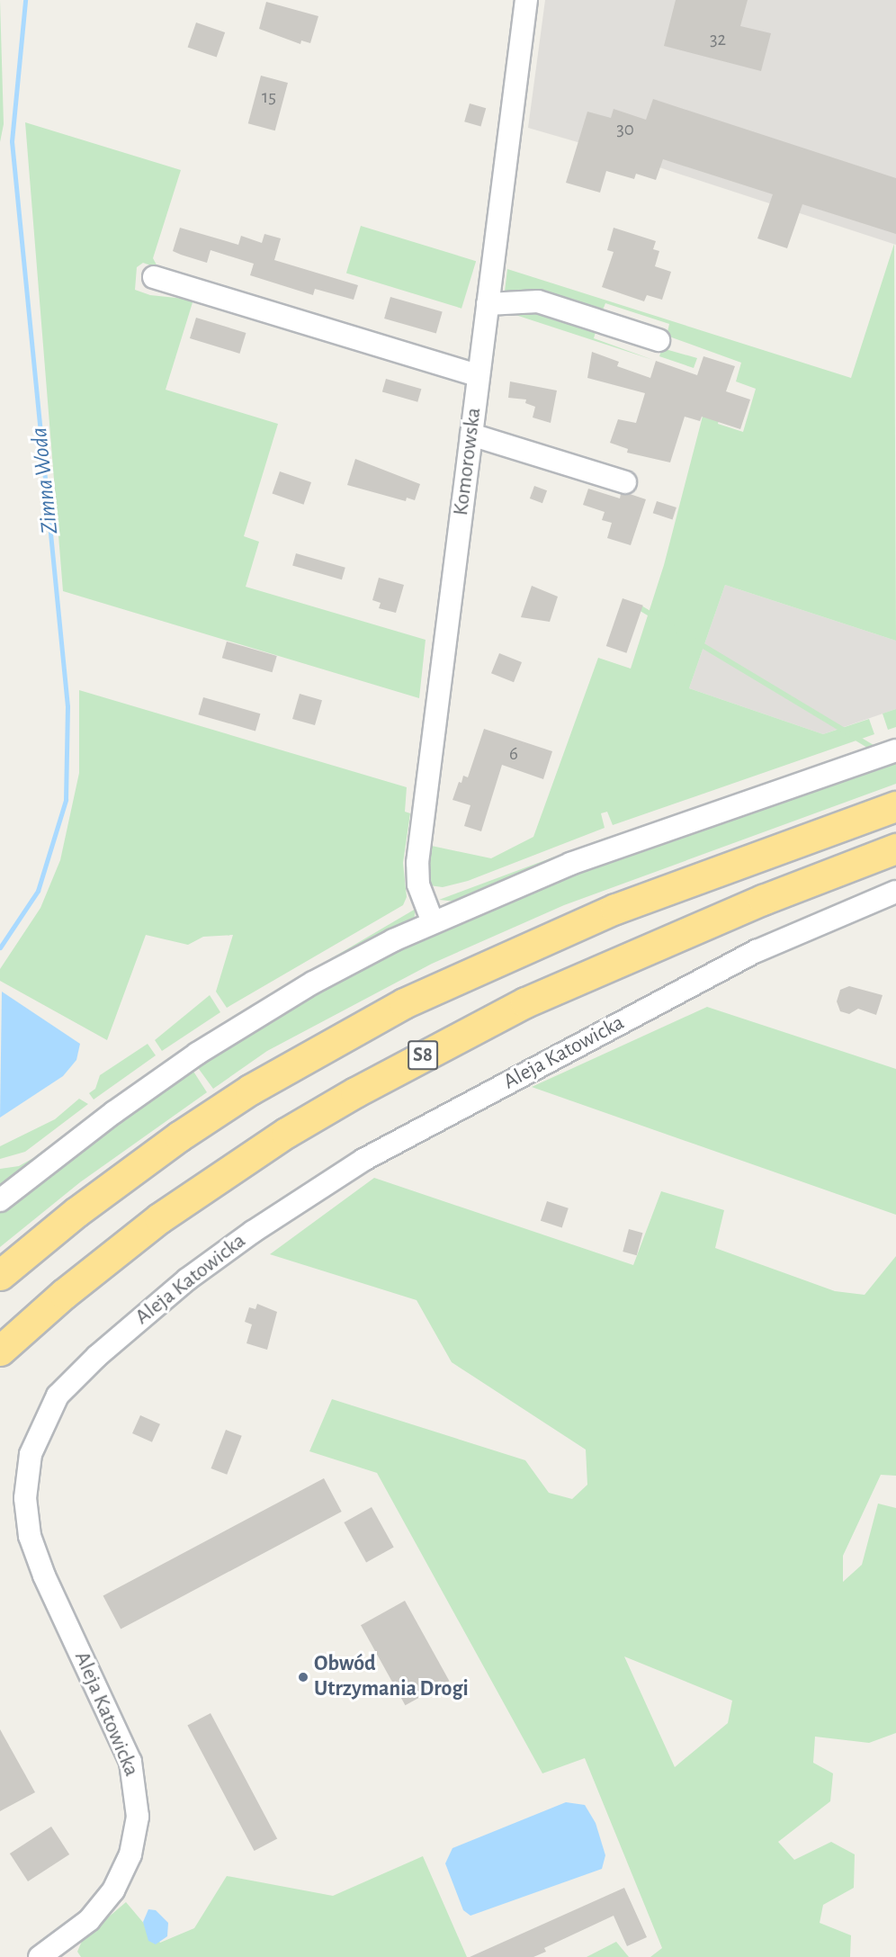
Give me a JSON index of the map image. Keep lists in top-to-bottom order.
{
  "streets": {
    "highway": ["S8"],
    "street": ["Komorowska", "Aleja Katowicka"]
  },
  "water": ["Zimna Woda"],
  "places": ["Obwód Utrzymania Drogi"],
  "house_numbers": [
    "32",
    "15",
    "30",
    "6"
  ]
}
